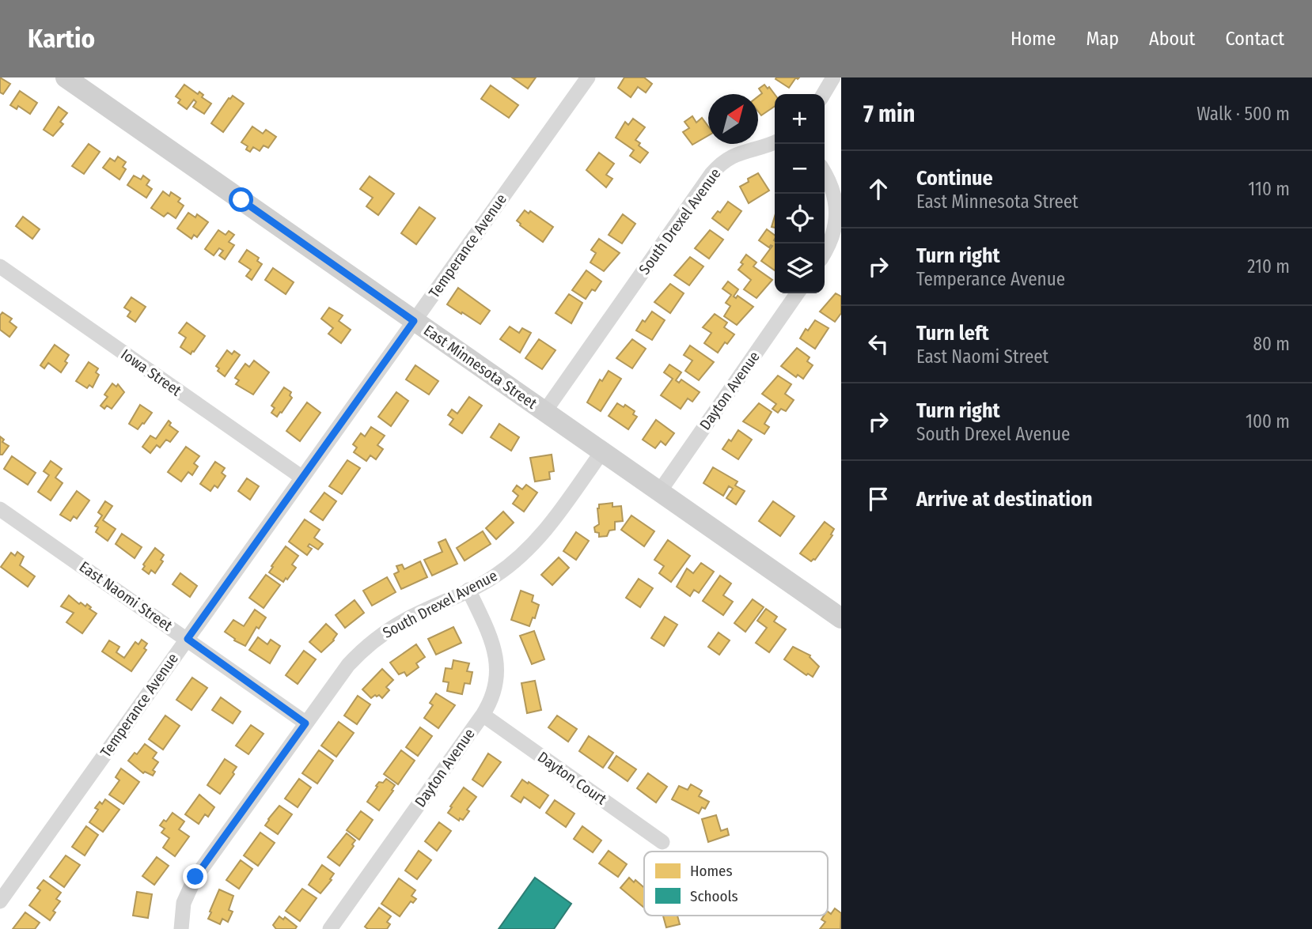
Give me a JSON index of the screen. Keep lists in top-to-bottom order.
{
  "streets": {
    "street": [
      "South Drexel Avenue",
      "Temperance Avenue",
      "East Minnesota Street",
      "Iowa Street",
      "Dayton Avenue",
      "East Naomi Street",
      "Dayton Court"
    ]
  },
  "crossings": [
    ["South Drexel Avenue", "East Minnesota Street"],
    ["South Drexel Avenue", "Dayton Avenue"],
    ["South Drexel Avenue", "East Naomi Street"],
    ["Temperance Avenue", "East Minnesota Street"],
    ["Temperance Avenue", "Iowa Street"],
    ["Temperance Avenue", "East Naomi Street"],
    ["East Minnesota Street", "Dayton Avenue"],
    ["Dayton Avenue", "Dayton Court"]
  ],
  "legend": ["Homes", "Schools"],
  "north": "top right",
  "page": {
    "header": "Kartio",
    "nav": [
      "Home",
      "Map",
      "About",
      "Contact"
    ],
    "heading": ["7 min", "Walk · 500 m"],
    "map_buttons": ["+", "−"],
    "list": [
      ["Continue", "East Minnesota Street", "110 m"],
      ["Turn right", "Temperance Avenue", "210 m"],
      ["Turn left", "East Naomi Street", "80 m"],
      ["Turn right", "South Drexel Avenue", "100 m"],
      "Arrive at destination"
    ]
  }
}
